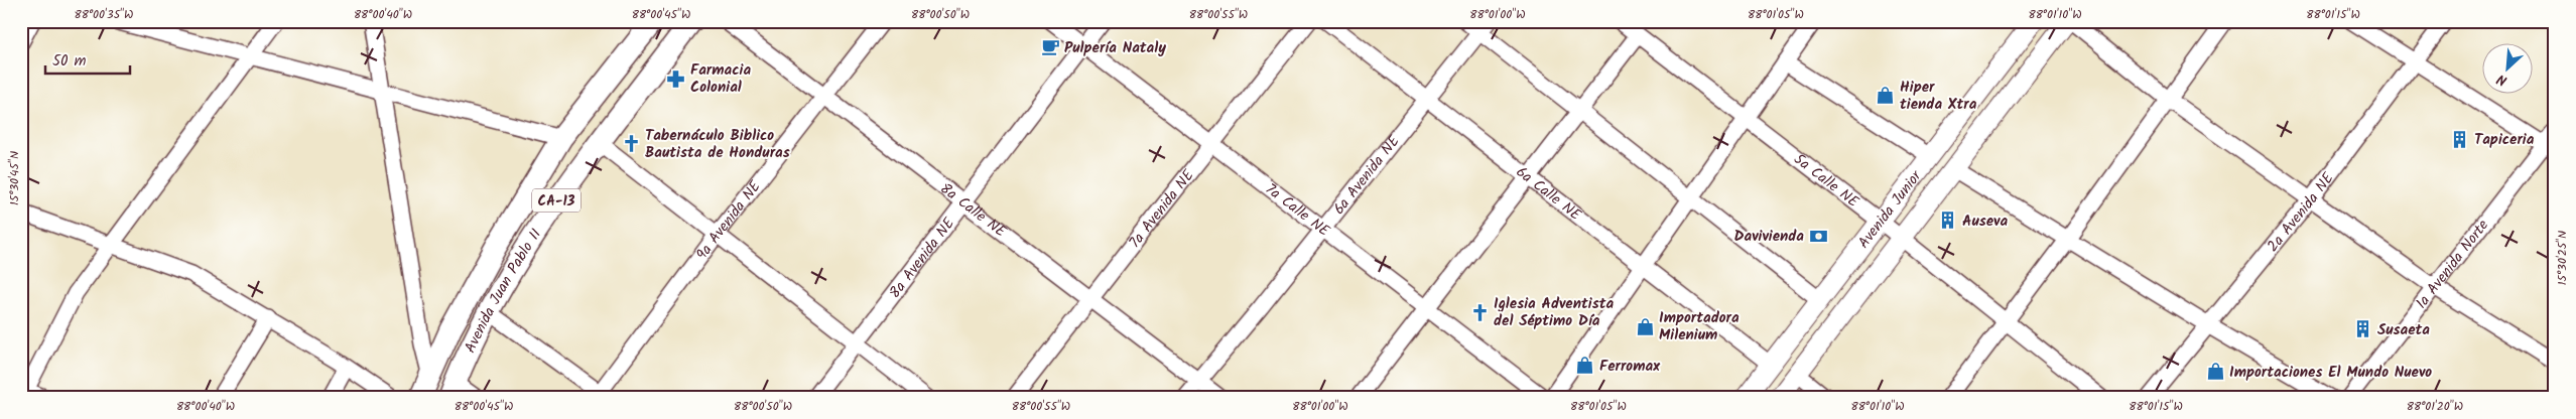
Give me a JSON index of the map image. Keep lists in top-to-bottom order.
{
  "streets": {
    "highway": ["CA-13", "Avenida Juan Pablo II"],
    "main road": ["Avenida Junior"],
    "street": [
      "6a Avenida NE",
      "5a Calle NE",
      "6a Calle NE",
      "8a Calle NE",
      "7a Avenida NE",
      "7a Calle NE",
      "2a Avenida NE",
      "9a Avenida NE",
      "8a Avenida NE",
      "1a Avenida Norte"
    ]
  },
  "crossings": [
    ["6a Avenida NE", "6a Calle NE"],
    ["6a Avenida NE", "8a Calle NE"],
    ["6a Avenida NE", "7a Calle NE"],
    ["5a Calle NE", "Avenida Junior"],
    ["6a Calle NE", "Avenida Junior"],
    ["8a Calle NE", "7a Avenida NE"],
    ["8a Calle NE", "9a Avenida NE"],
    ["8a Calle NE", "8a Avenida NE"],
    ["7a Avenida NE", "7a Calle NE"],
    ["7a Calle NE", "8a Avenida NE"]
  ],
  "places": {
    "cafe": ["Pulpería Nataly"],
    "pharmacy": ["Farmacia Colonial"],
    "shop": [
      "Hiper tienda Xtra",
      "Importadora Milenium",
      "Ferromax",
      "Importaciones El Mundo Nuevo"
    ],
    "building": ["Tapiceria", "Auseva", "Susaeta"],
    "church": ["Tabernáculo Biblico Bautista de Honduras", "Iglesia Adventista del Séptimo Día"],
    "bank": ["Davivienda"]
  },
  "scale_bar": "50 m",
  "north": "bottom left",
  "coordinates": [
    "88°00'35\"W",
    "88°00'40\"W",
    "88°00'45\"W",
    "88°00'50\"W",
    "88°00'55\"W",
    "88°01'00\"W",
    "88°01'05\"W",
    "88°01'10\"W",
    "88°01'15\"W",
    "15°30'45\"N",
    "15°30'25\"N",
    "88°01'20\"W"
  ]
}
